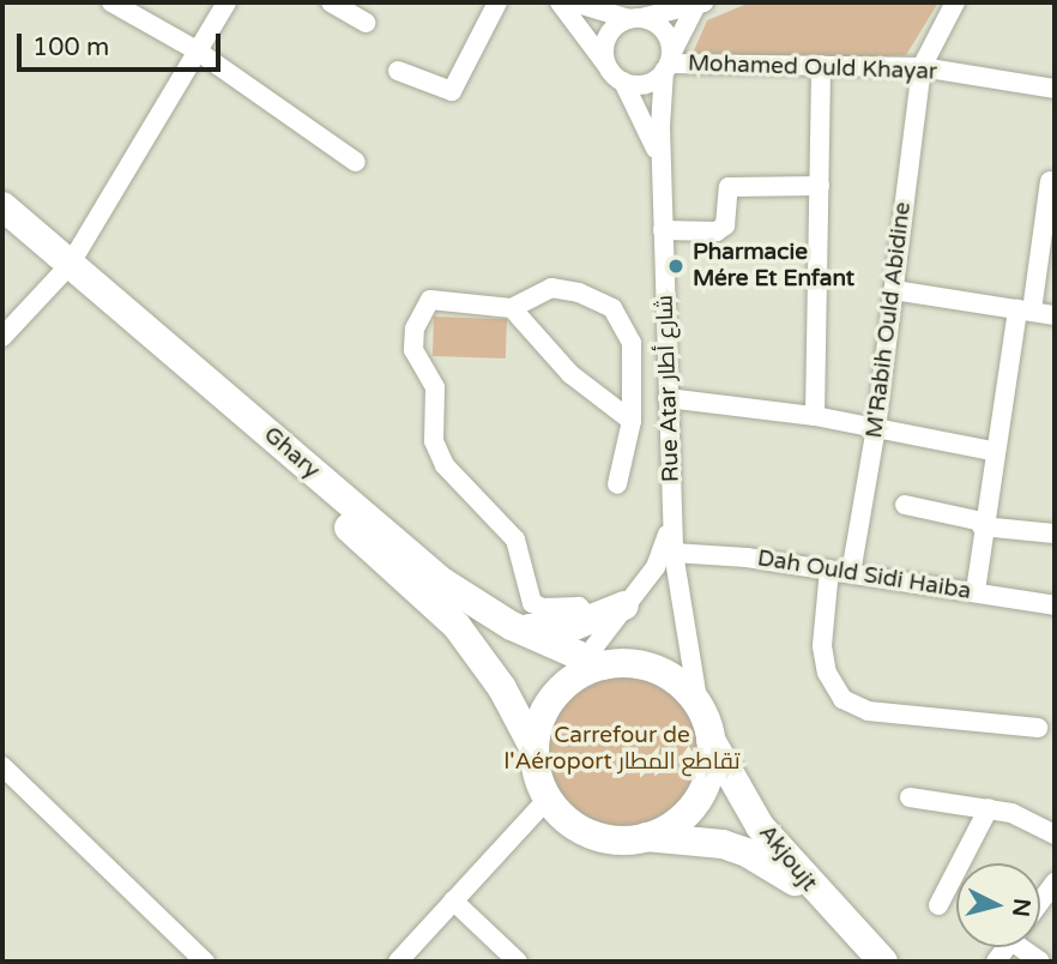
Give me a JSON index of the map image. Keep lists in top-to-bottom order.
{
  "streets": {
    "highway": ["Ghary", "Akjoujt"],
    "street": [
      "Mohamed Ould Khayar",
      "M'Rabih Ould Abidine",
      "Rue Atar شارع أطار",
      "Dah Ould Sidi Haiba"
    ]
  },
  "crossings": [
    ["Mohamed Ould Khayar", "M'Rabih Ould Abidine"],
    ["Mohamed Ould Khayar", "Rue Atar شارع أطار"],
    ["M'Rabih Ould Abidine", "Dah Ould Sidi Haiba"],
    ["Rue Atar شارع أطار", "Ghary"],
    ["Rue Atar شارع أطار", "Dah Ould Sidi Haiba"],
    ["Rue Atar شارع أطار", "Akjoujt"],
    ["Ghary", "Akjoujt"]
  ],
  "parks": ["Carrefour de l'Aéroport تقاطع المطار"],
  "places": ["Pharmacie Mére Et Enfant"],
  "scale_bar": "100 m",
  "north": "right"
}
